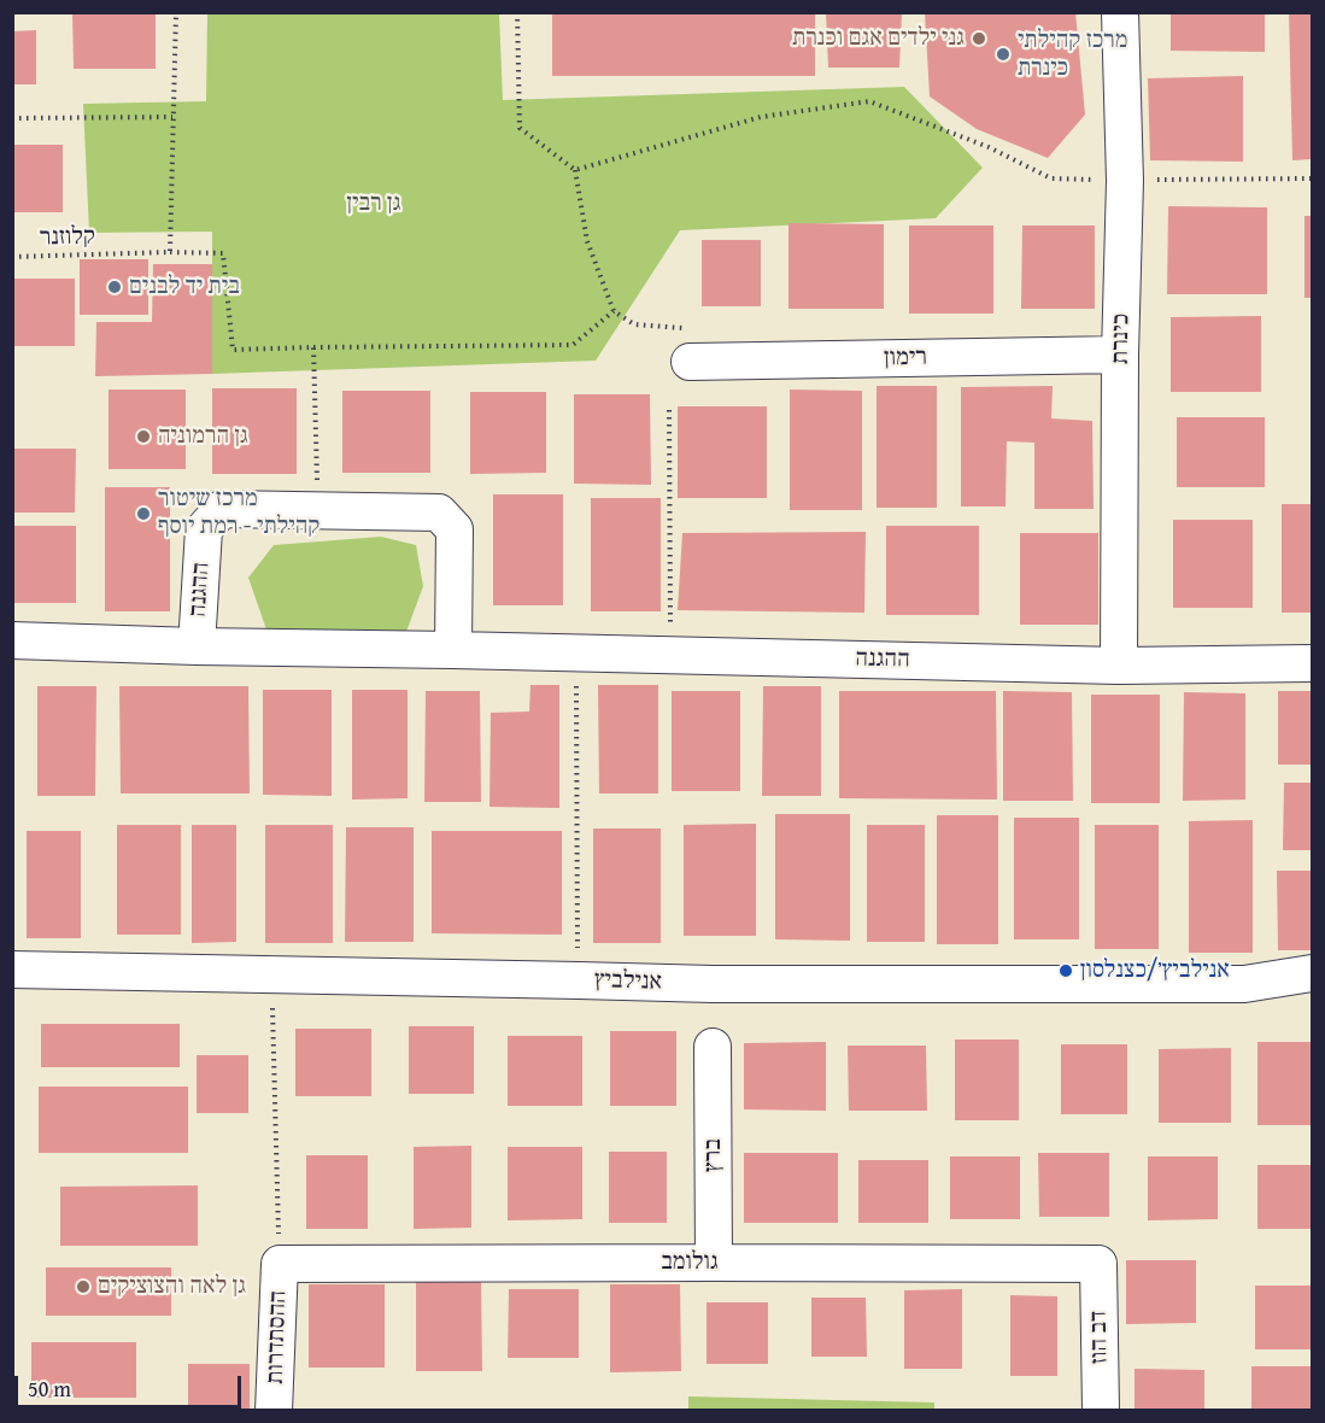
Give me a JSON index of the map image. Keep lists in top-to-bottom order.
{
  "streets": {
    "street": [
      "כינרת",
      "רימון",
      "ההגנה",
      "אנילביץ",
      "ברץ",
      "גולומב",
      "ההסתדרות",
      "דב הוז"
    ],
    "path": ["קלוזנר"]
  },
  "crossings": [
    ["כינרת", "רימון"],
    ["כינרת", "ההגנה"],
    ["ברץ", "גולומב"],
    ["גולומב", "ההסתדרות"],
    ["גולומב", "דב הוז"]
  ],
  "parks": ["גן רבין"],
  "places": [
    "גני ילדים אגם וכנרת",
    "מרכז קהילתי כינרת",
    "בית יד לבנים",
    "גן הרמוניה",
    "מרכז שיטור קהילתי - רמת יוסף",
    "אנילביץ׳/כצנלסון",
    "גן לאה והצוציקים"
  ],
  "scale_bar": "50 m"
}
